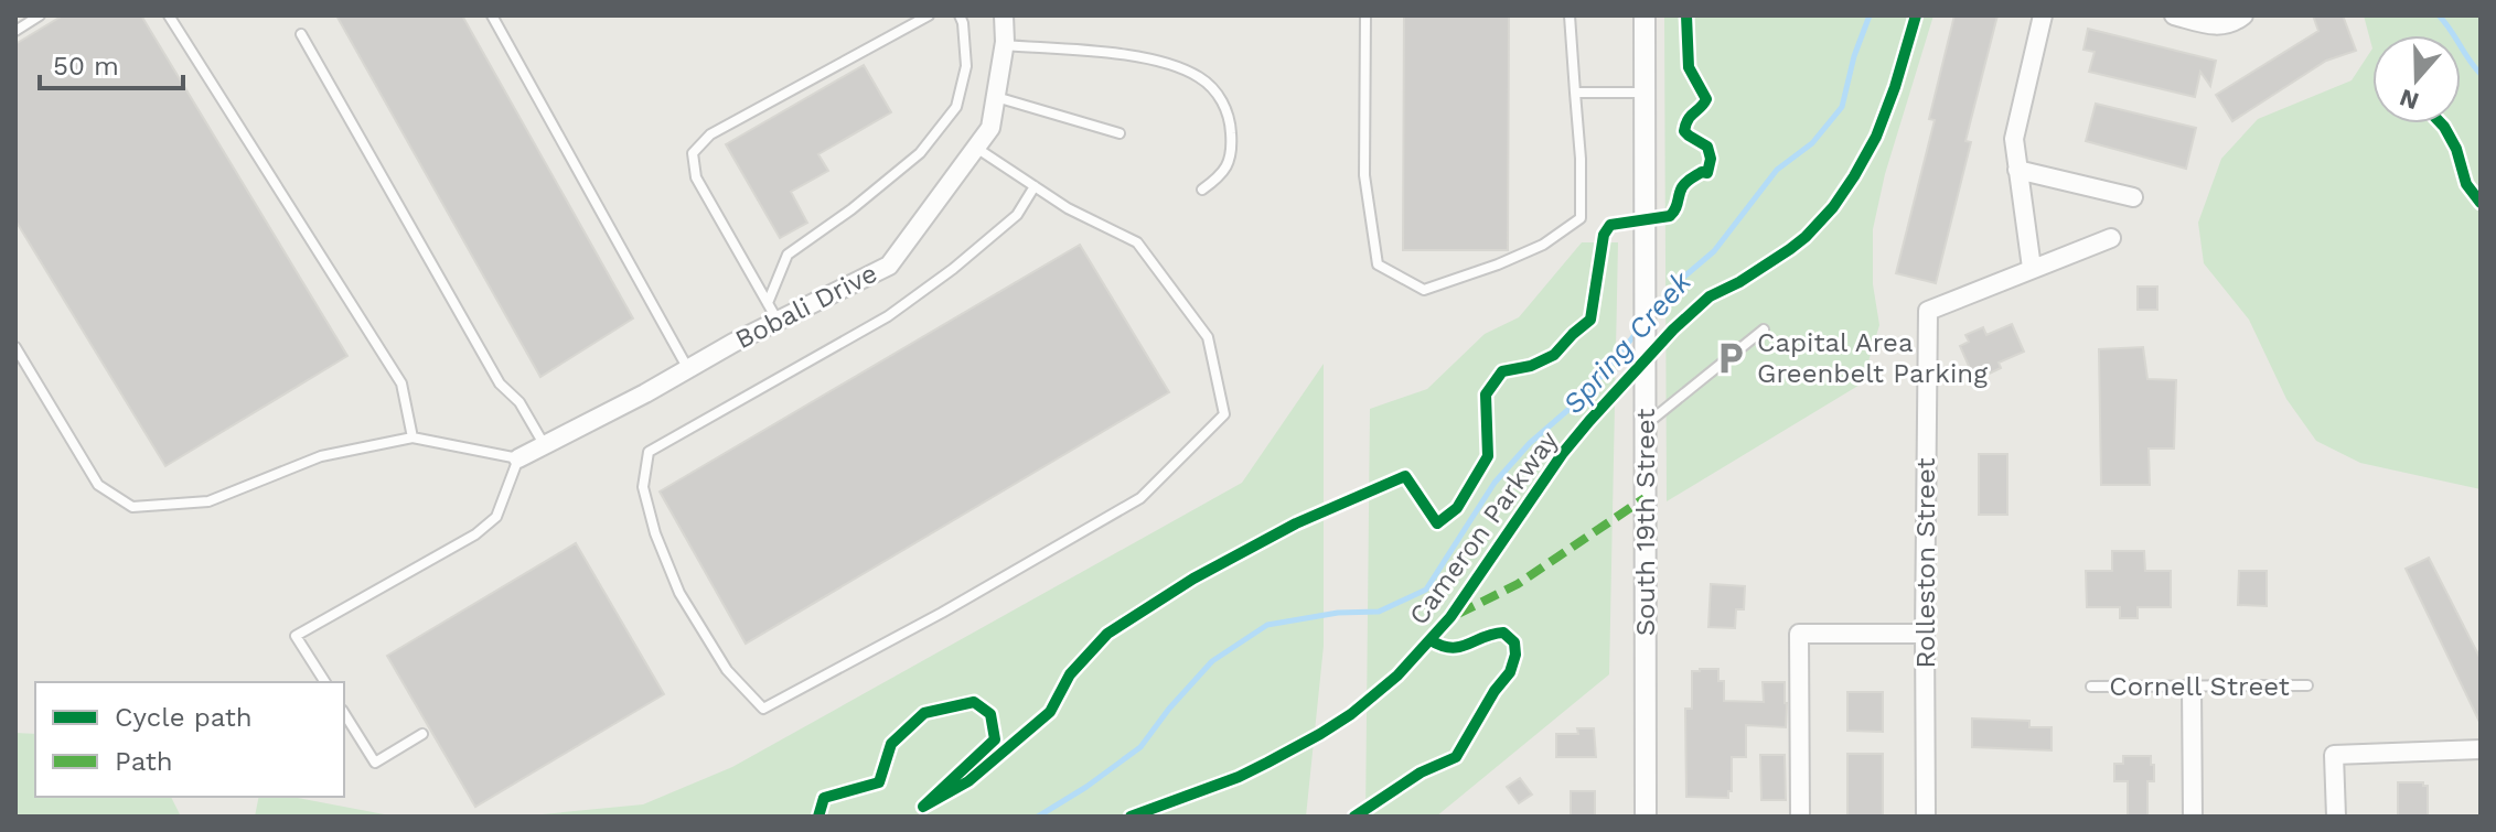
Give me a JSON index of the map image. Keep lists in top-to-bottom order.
{
  "streets": {
    "street": ["Bobali Drive", "South 19th Street", "Rolleston Street"],
    "lane": ["Cornell Street"],
    "cycle path": ["Cameron Parkway"]
  },
  "water": ["Spring Creek"],
  "places": {
    "parking": ["Capital Area Greenbelt Parking"]
  },
  "legend": ["Cycle path", "Path"],
  "scale_bar": "50 m",
  "north": "bottom"
}
